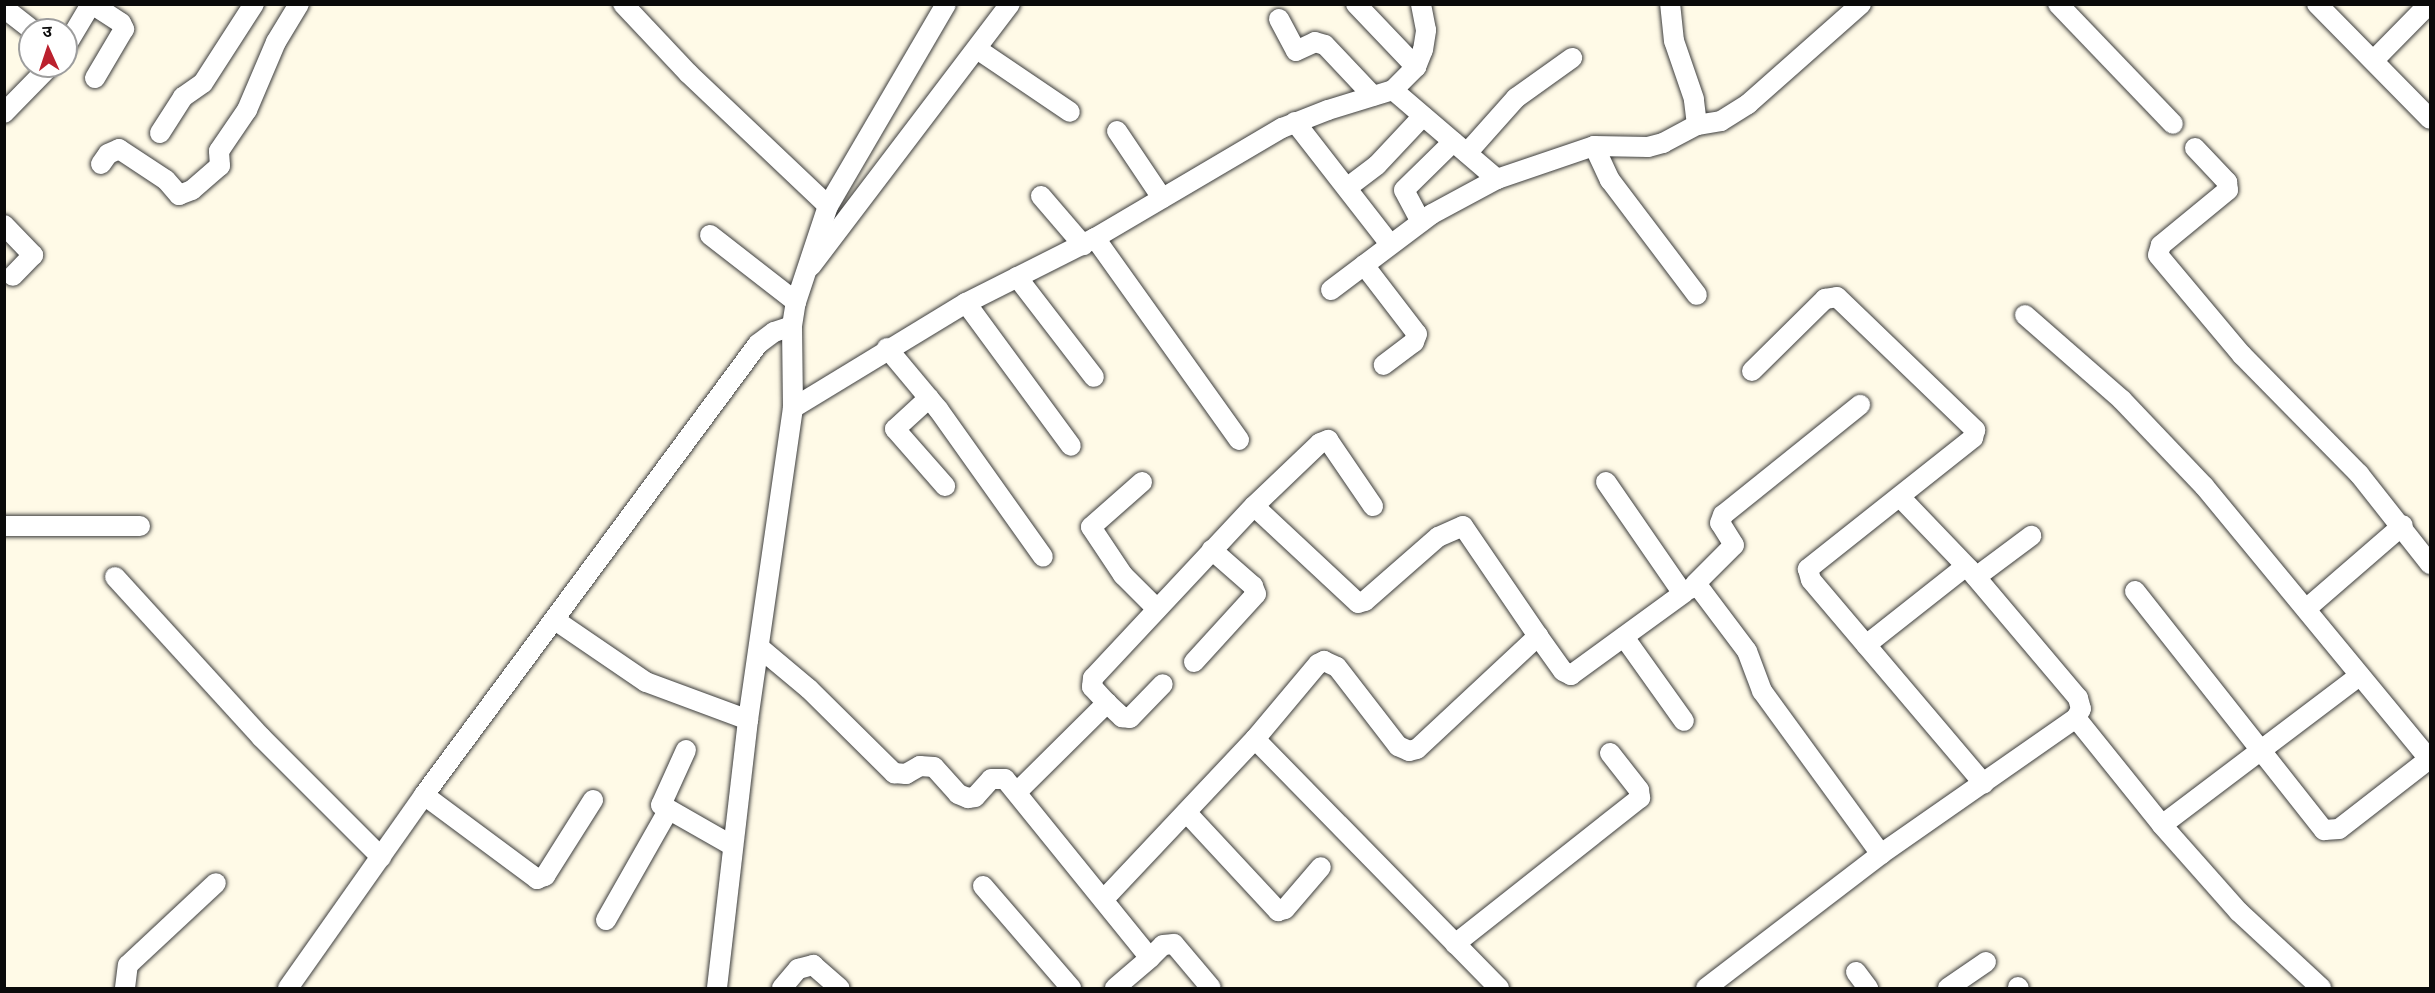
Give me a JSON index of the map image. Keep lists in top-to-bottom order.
{
  "north": "top"
}
